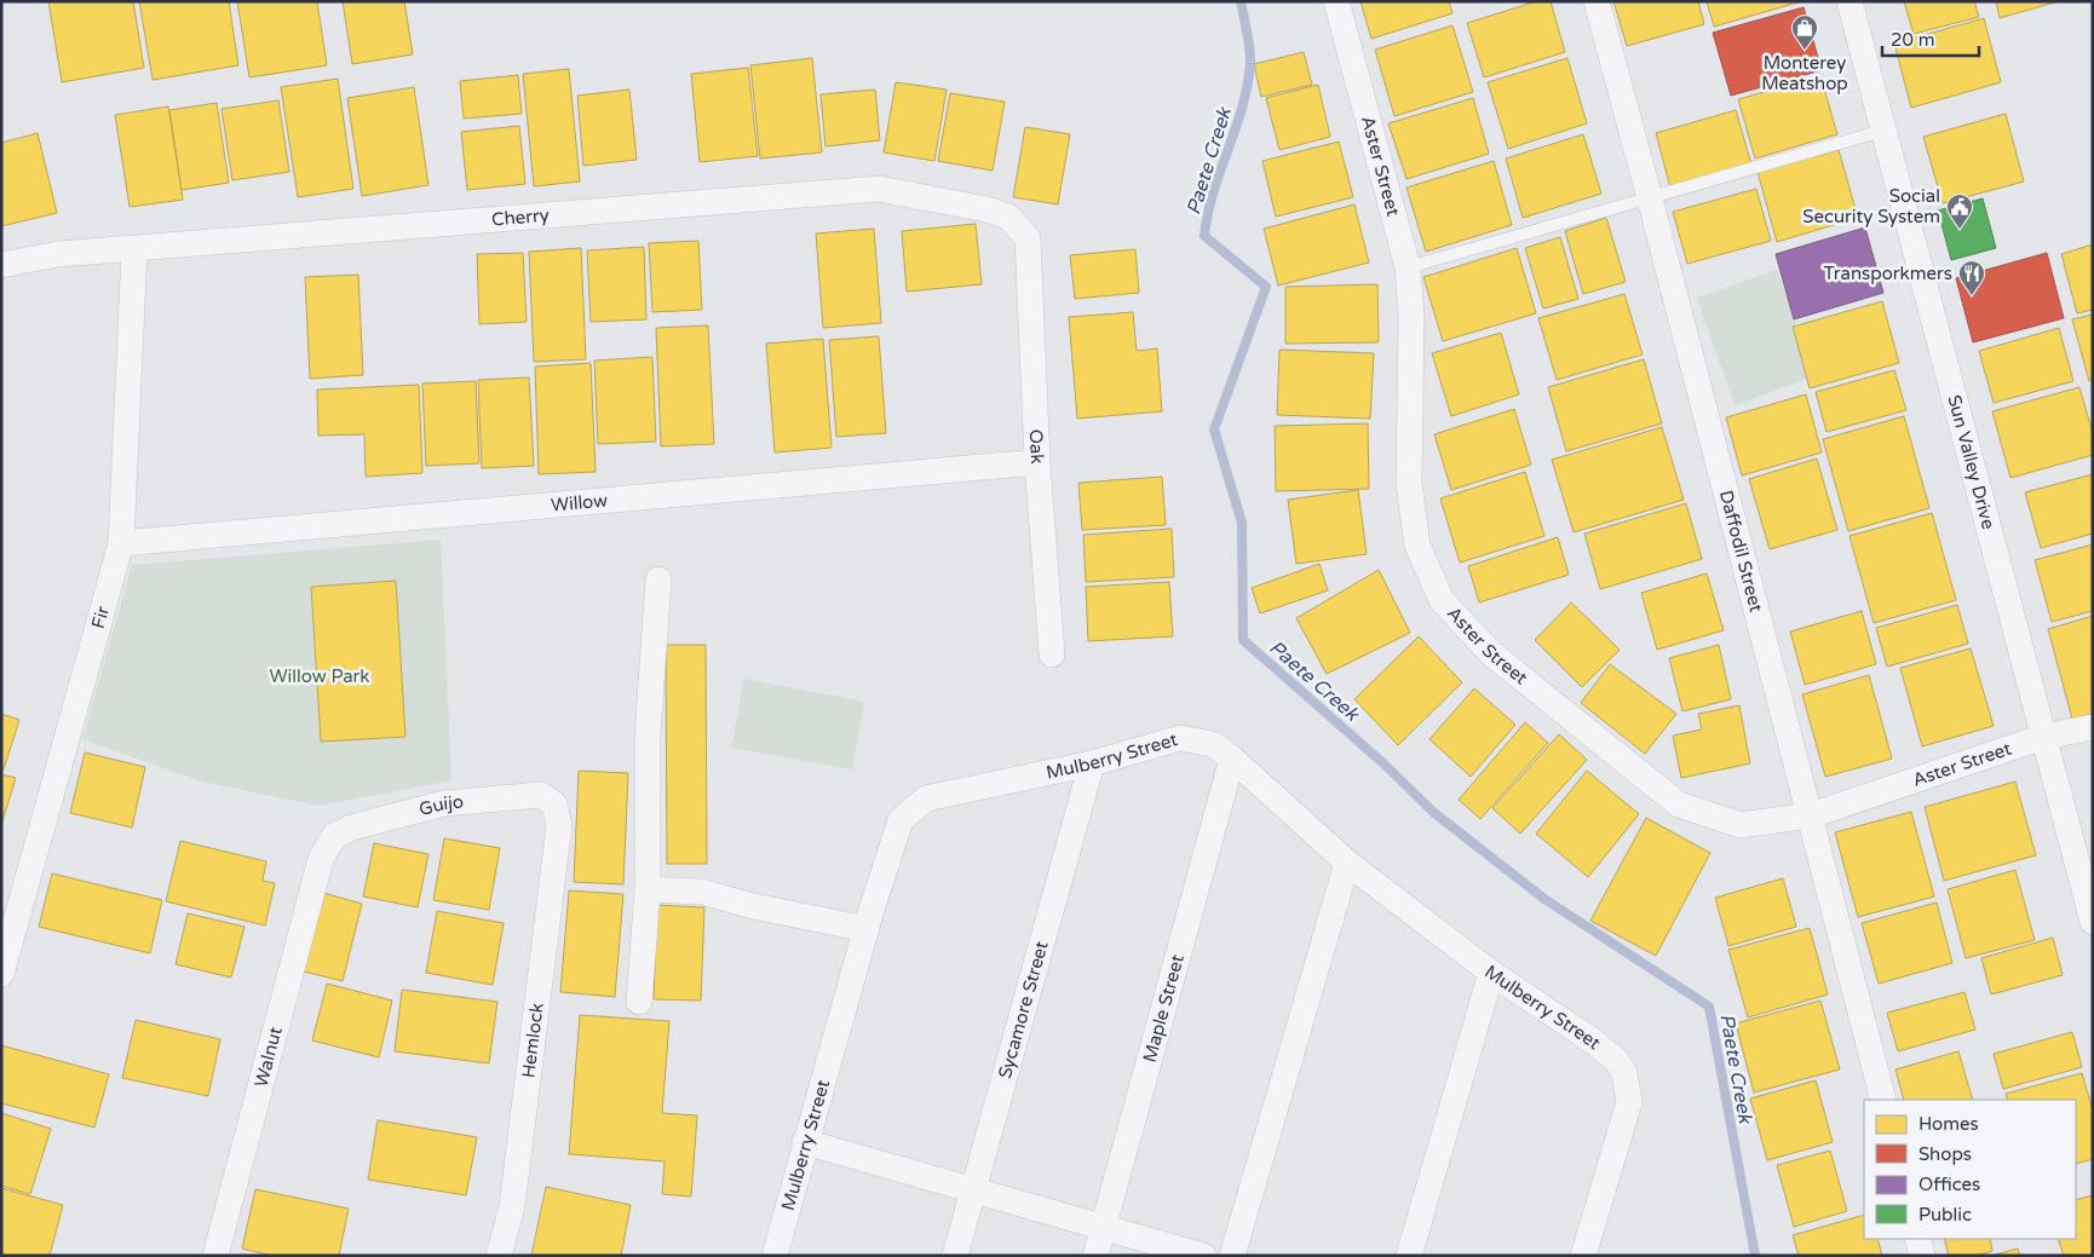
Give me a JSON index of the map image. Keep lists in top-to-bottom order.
{
  "streets": {
    "street": [
      "Aster Street",
      "Cherry",
      "Oak",
      "Sun Valley Drive",
      "Willow",
      "Daffodil Street",
      "Fir",
      "Mulberry Street",
      "Guijo",
      "Maple Street",
      "Sycamore Street",
      "Hemlock",
      "Walnut"
    ]
  },
  "crossings": [
    ["Aster Street", "Sun Valley Drive"],
    ["Aster Street", "Daffodil Street"],
    ["Cherry", "Oak"],
    ["Cherry", "Fir"],
    ["Oak", "Willow"],
    ["Willow", "Fir"],
    ["Mulberry Street", "Maple Street"],
    ["Mulberry Street", "Sycamore Street"],
    ["Guijo", "Hemlock"],
    ["Guijo", "Walnut"]
  ],
  "water": ["Paete Creek"],
  "parks": ["Willow Park"],
  "places": {
    "shop": ["Monterey Meatshop"],
    "public building": ["Social Security System"],
    "restaurant": ["Transporkmers"]
  },
  "legend": [
    "Homes",
    "Shops",
    "Offices",
    "Public"
  ],
  "scale_bar": "20 m"
}
